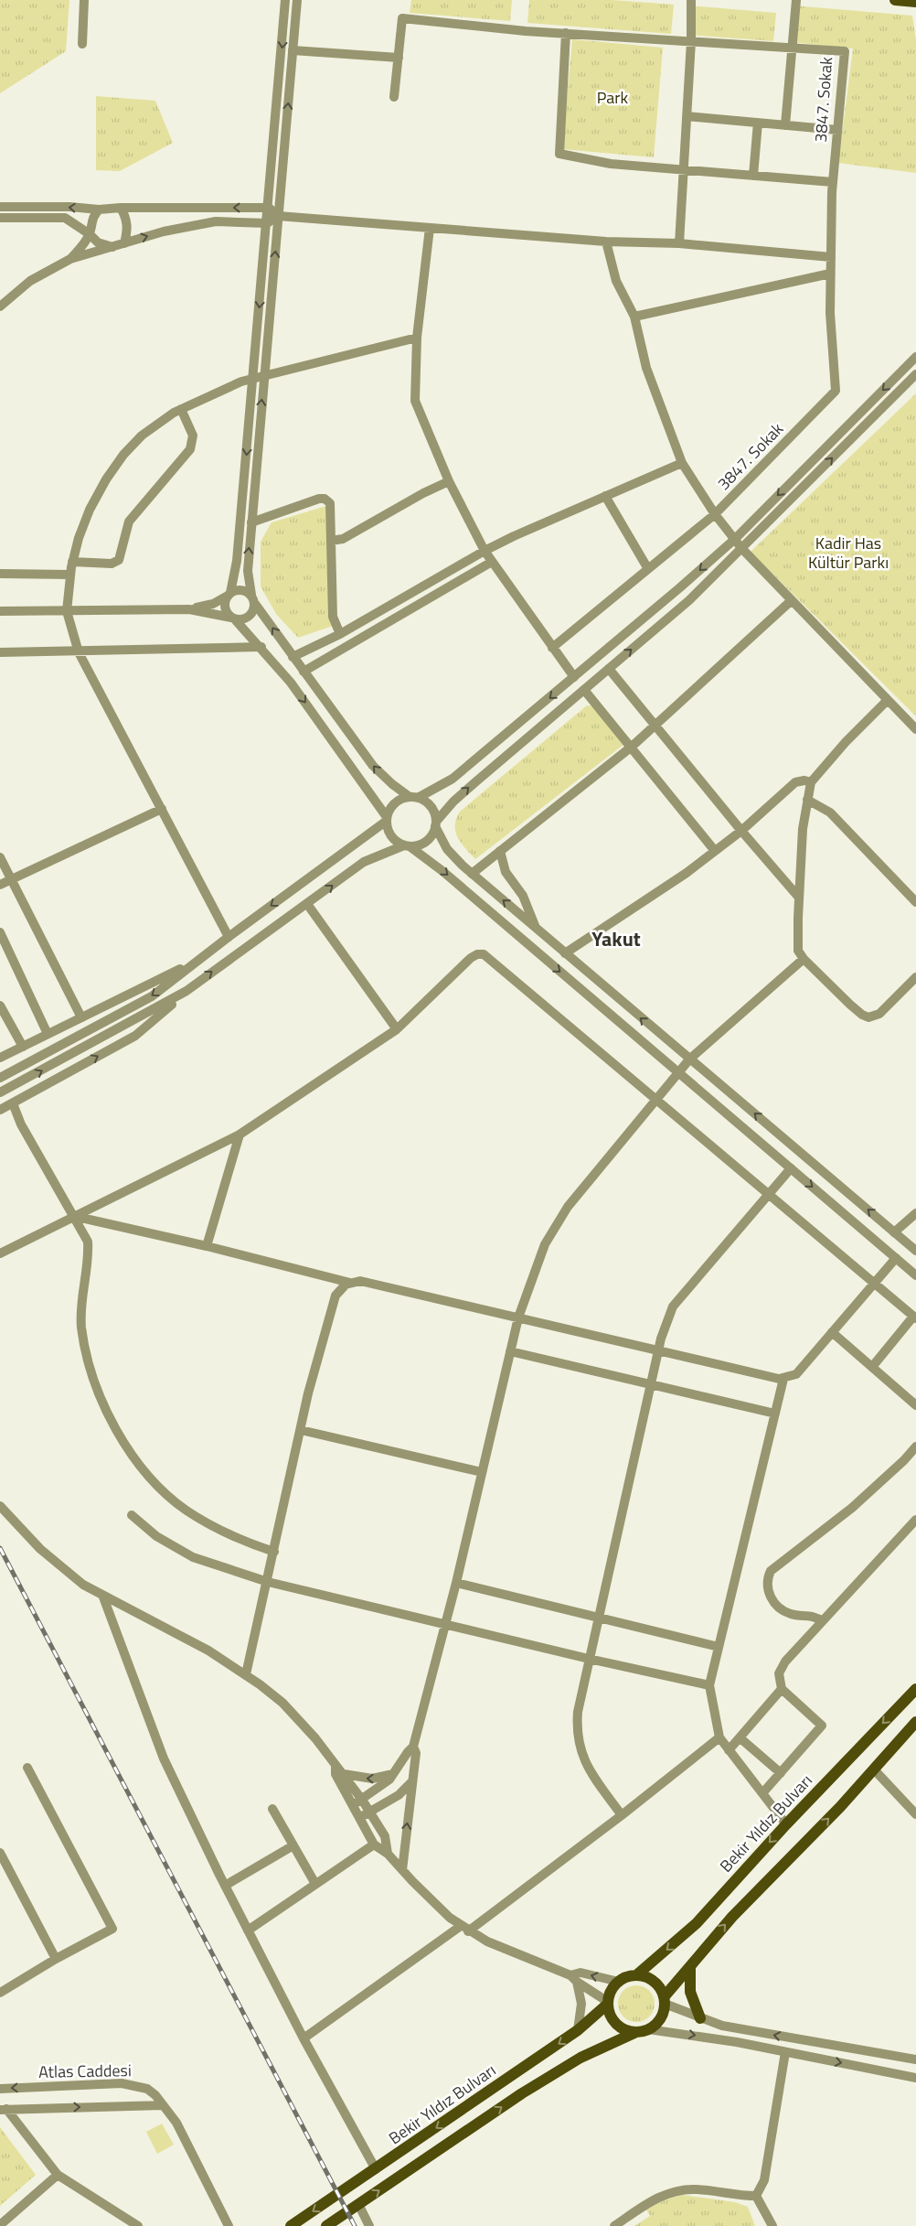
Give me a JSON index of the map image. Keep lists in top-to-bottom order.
{
  "streets": {
    "main road": ["Bekir Yıldız Bulvarı"],
    "street": ["3847. Sokak", "Atlas Caddesi"]
  },
  "districts": ["Yakut"],
  "parks": ["Park", "Kadir Has Kültür Parkı"]
}
